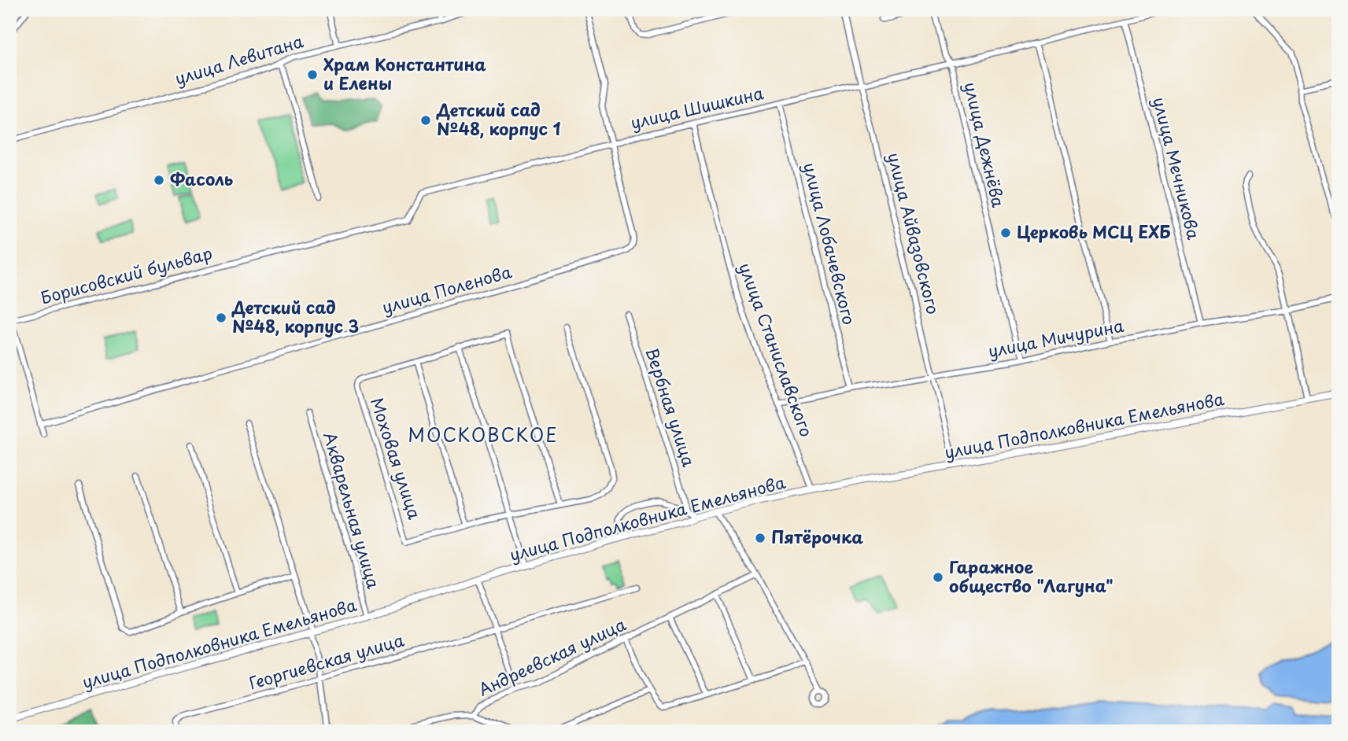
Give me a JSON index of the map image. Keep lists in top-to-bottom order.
{
  "streets": {
    "main road": ["улица Подполковника Емельянова"],
    "street": [
      "улица Левитана",
      "улица Шишкина",
      "улица Дежнёва",
      "улица Мечникова",
      "улица Айвазовского",
      "улица Лобачевского",
      "Борисовский бульвар",
      "улица Поленова",
      "улица Мичурина",
      "улица Станиславского",
      "Вербная улица",
      "Моховая улица",
      "Акварельная улица",
      "Андреевская улица",
      "Георгиевская улица"
    ]
  },
  "crossings": [
    ["улица Шишкина", "улица Дежнёва"],
    ["улица Шишкина", "улица Мечникова"],
    ["улица Шишкина", "улица Айвазовского"],
    ["улица Шишкина", "улица Лобачевского"],
    ["улица Шишкина", "Борисовский бульвар"],
    ["улица Шишкина", "улица Поленова"],
    ["улица Шишкина", "улица Станиславского"],
    ["улица Дежнёва", "улица Мичурина"],
    ["улица Мечникова", "улица Мичурина"],
    ["улица Айвазовского", "улица Мичурина"],
    ["улица Айвазовского", "улица Подполковника Емельянова"],
    ["улица Лобачевского", "улица Мичурина"],
    ["улица Мичурина", "улица Станиславского"],
    ["улица Станиславского", "улица Подполковника Емельянова"],
    ["улица Подполковника Емельянова", "Акварельная улица"]
  ],
  "districts": ["МОСКОВСКОЕ"],
  "places": [
    "Храм Константина и Елены",
    "Детский сад №48, корпус 1",
    "Фасоль",
    "Церковь МСЦ ЕХБ",
    "Детский сад №48, корпус 3",
    "Пятёрочка",
    "Гаражное общество \"Лагуна\""
  ]
}
